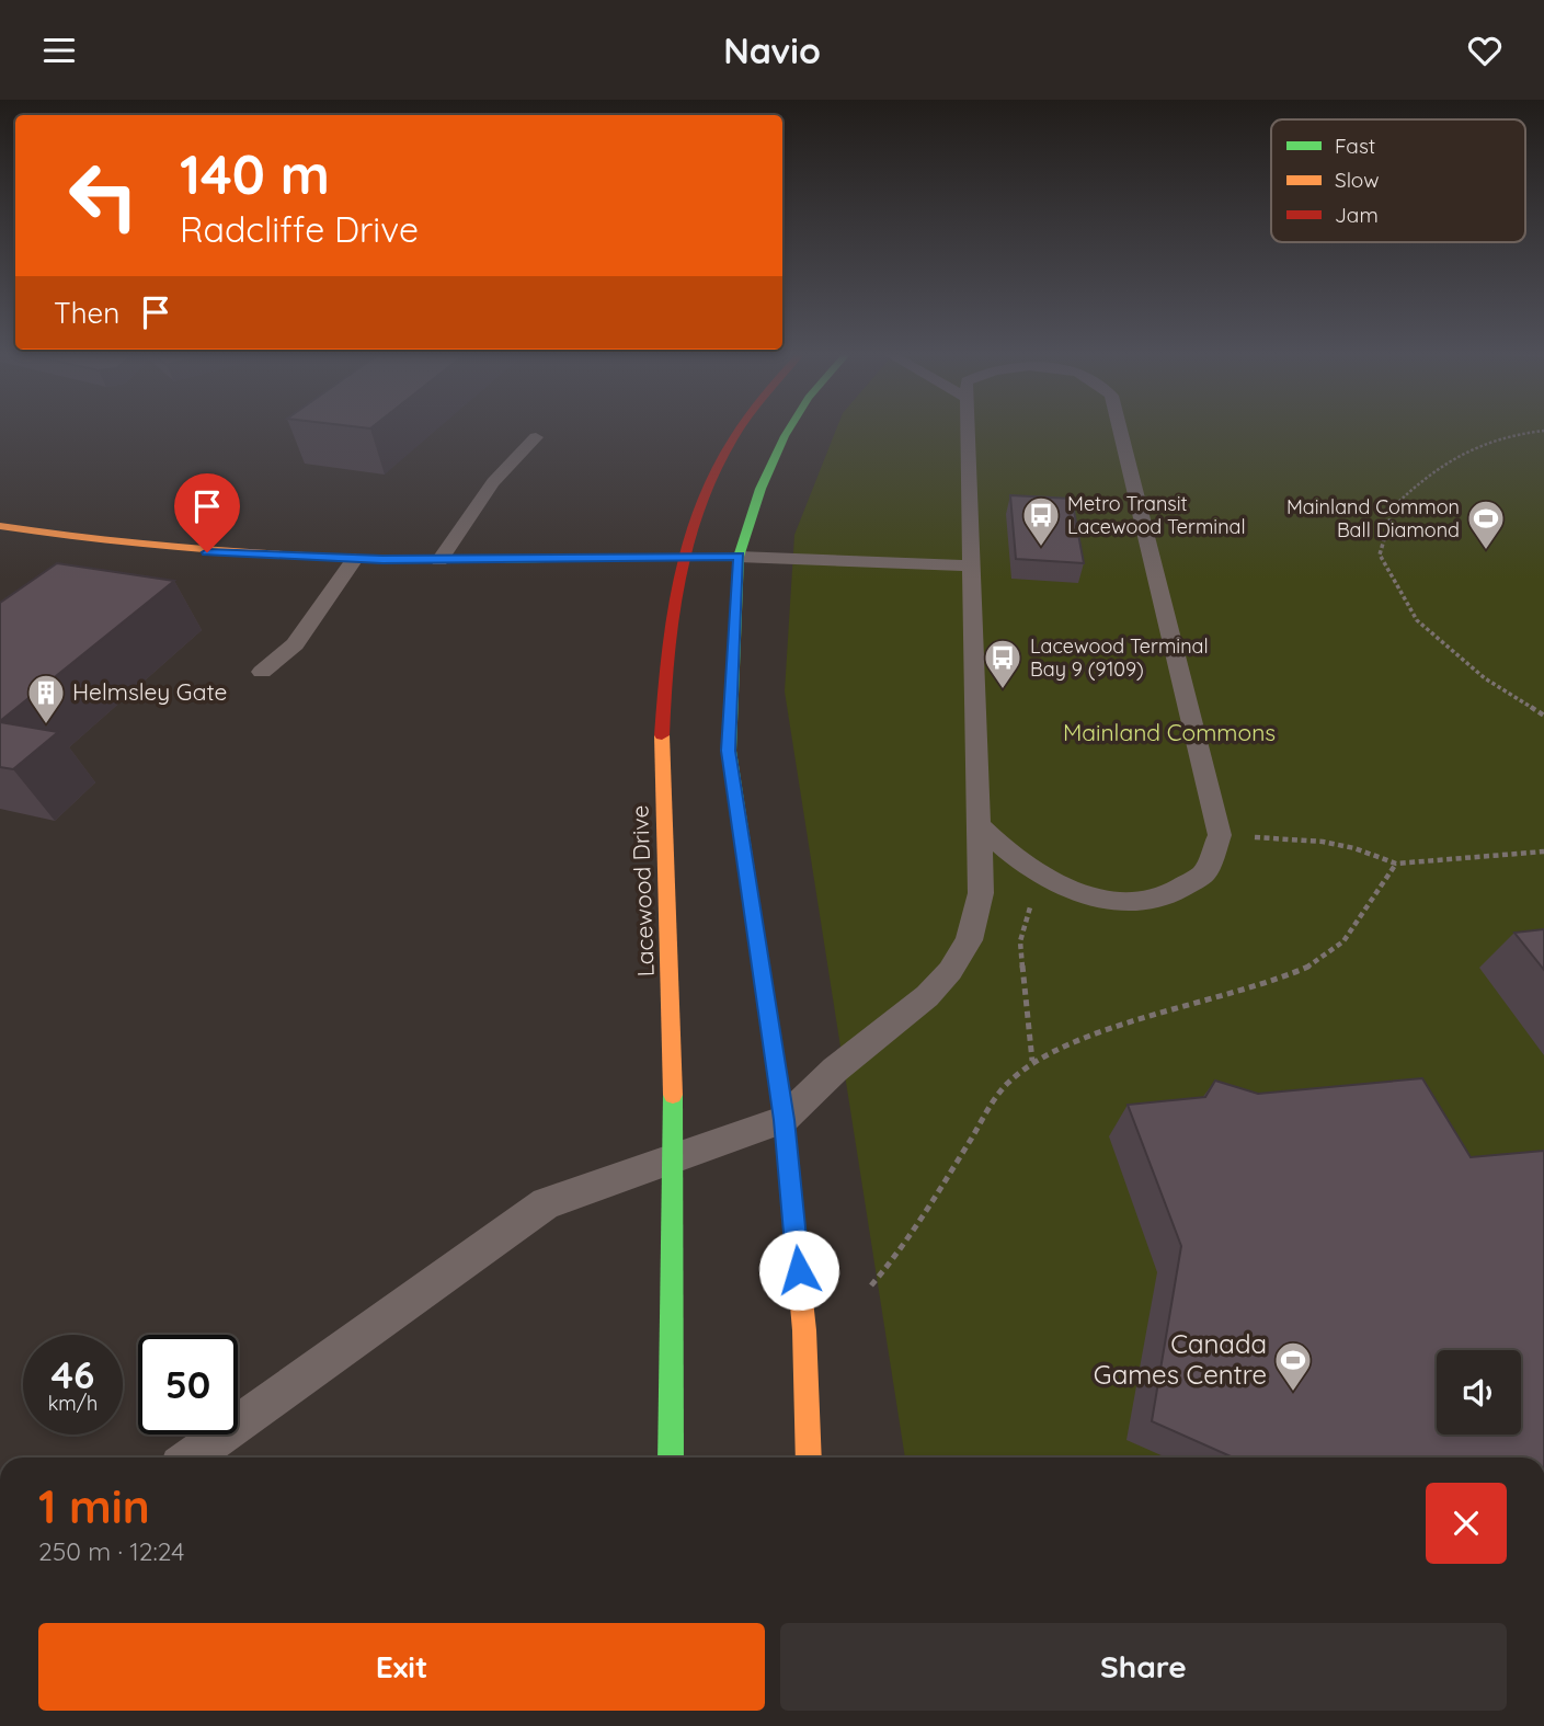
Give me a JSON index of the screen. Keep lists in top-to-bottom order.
{
  "streets": {
    "main road": ["Lacewood Drive"]
  },
  "parks": ["Mainland Commons"],
  "places": {
    "bus stop": ["Metro Transit Lacewood Terminal", "Lacewood Terminal Bay 9 (9109)"],
    "sports": ["Mainland Common Ball Diamond", "Canada Games Centre"],
    "building": ["Helmsley Gate"]
  },
  "legend": ["Fast", "Slow", "Jam"],
  "page": {
    "header": "Navio",
    "turn": ["140 m", "Radcliffe Drive"],
    "then": "Then",
    "speed": "46 km/h",
    "limit": "50",
    "heading": ["1 min", "250 m · 12:24"],
    "buttons": ["Exit", "Share"]
  }
}
